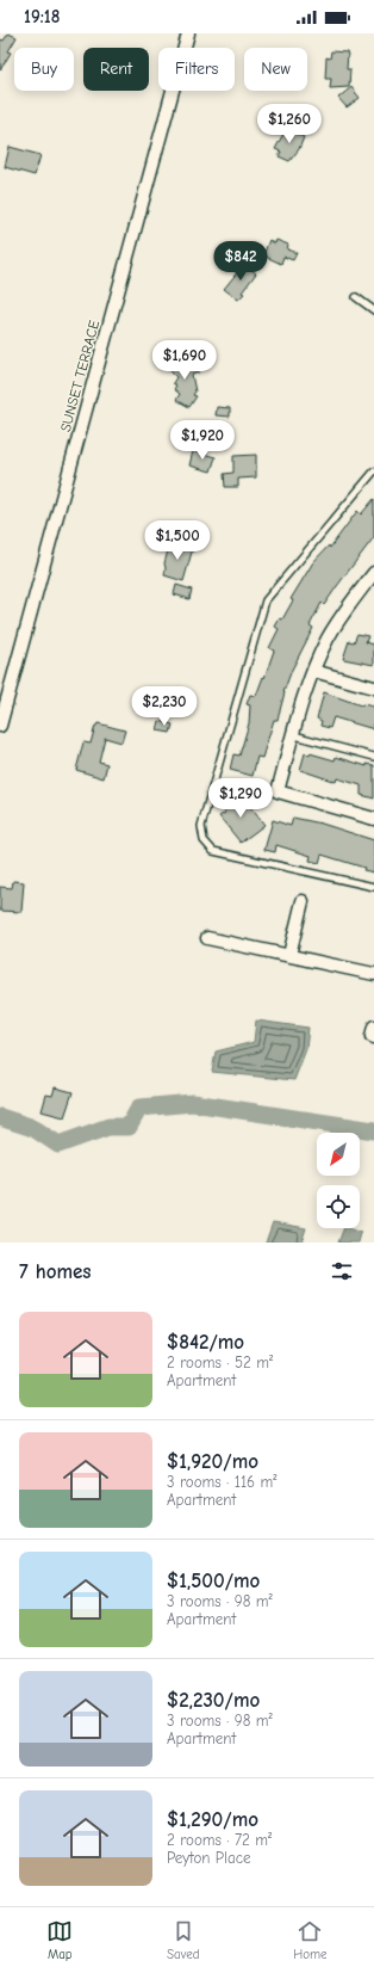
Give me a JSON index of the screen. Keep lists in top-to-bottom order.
{
  "streets": {
    "street": ["SUNSET TERRACE"]
  },
  "north": "bottom left",
  "page": {
    "status": "19:18",
    "chip": [
      "Buy",
      "Rent",
      "Filters",
      "New"
    ],
    "price": [
      "$1,260",
      "$842",
      "$1,690",
      "$1,920",
      "$1,500",
      "$2,230",
      "$1,290"
    ],
    "heading": "7 homes",
    "list": [
      {
        "name": "$842/mo",
        "note": "2 rooms · 52 m² · Apartment"
      },
      {
        "name": "$1,920/mo",
        "note": "3 rooms · 116 m² · Apartment"
      },
      {
        "name": "$1,500/mo",
        "note": "3 rooms · 98 m² · Apartment"
      },
      {
        "name": "$2,230/mo",
        "note": "3 rooms · 98 m² · Apartment"
      },
      {
        "name": "$1,290/mo",
        "note": "2 rooms · 72 m² · Peyton Place"
      }
    ],
    "tabs": ["Map", "Saved", "Home"]
  }
}
